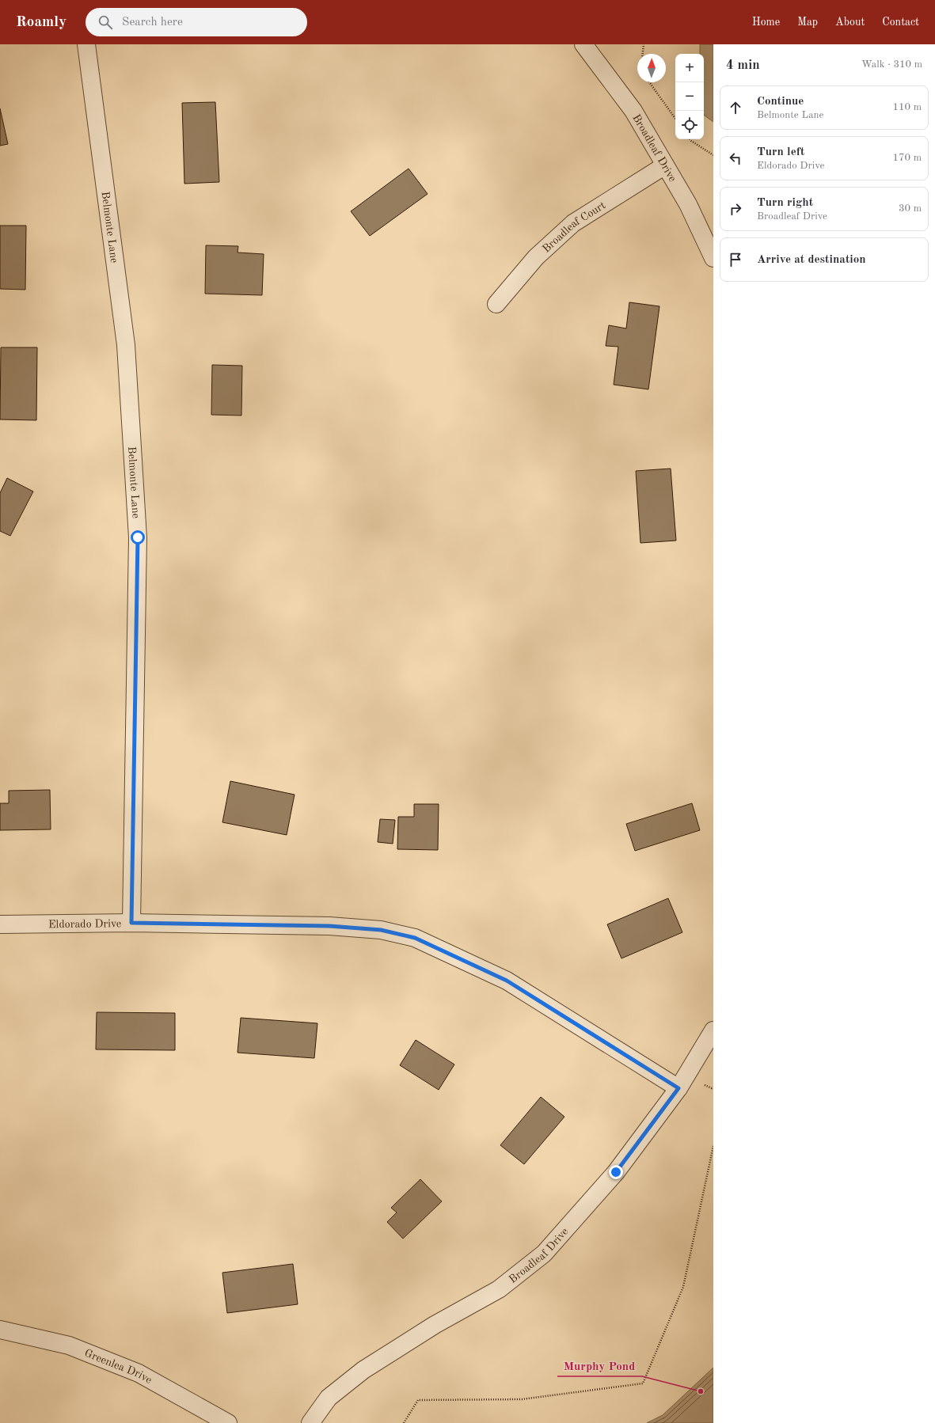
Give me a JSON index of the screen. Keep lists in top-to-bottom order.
{
  "streets": {
    "street": [
      "Broadleaf Drive",
      "Belmonte Lane",
      "Broadleaf Court",
      "Eldorado Drive",
      "Greenlea Drive"
    ]
  },
  "crossings": [
    ["Broadleaf Drive", "Broadleaf Court"],
    ["Broadleaf Drive", "Eldorado Drive"],
    ["Belmonte Lane", "Eldorado Drive"]
  ],
  "places": ["Murphy Pond"],
  "north": "top",
  "page": {
    "header": "Roamly",
    "search": "Search here",
    "nav": [
      "Home",
      "Map",
      "About",
      "Contact"
    ],
    "heading": ["4 min", "Walk · 310 m"],
    "map_buttons": ["+", "−"],
    "list": [
      ["Continue", "Belmonte Lane", "110 m"],
      ["Turn left", "Eldorado Drive", "170 m"],
      ["Turn right", "Broadleaf Drive", "30 m"],
      "Arrive at destination"
    ]
  }
}
